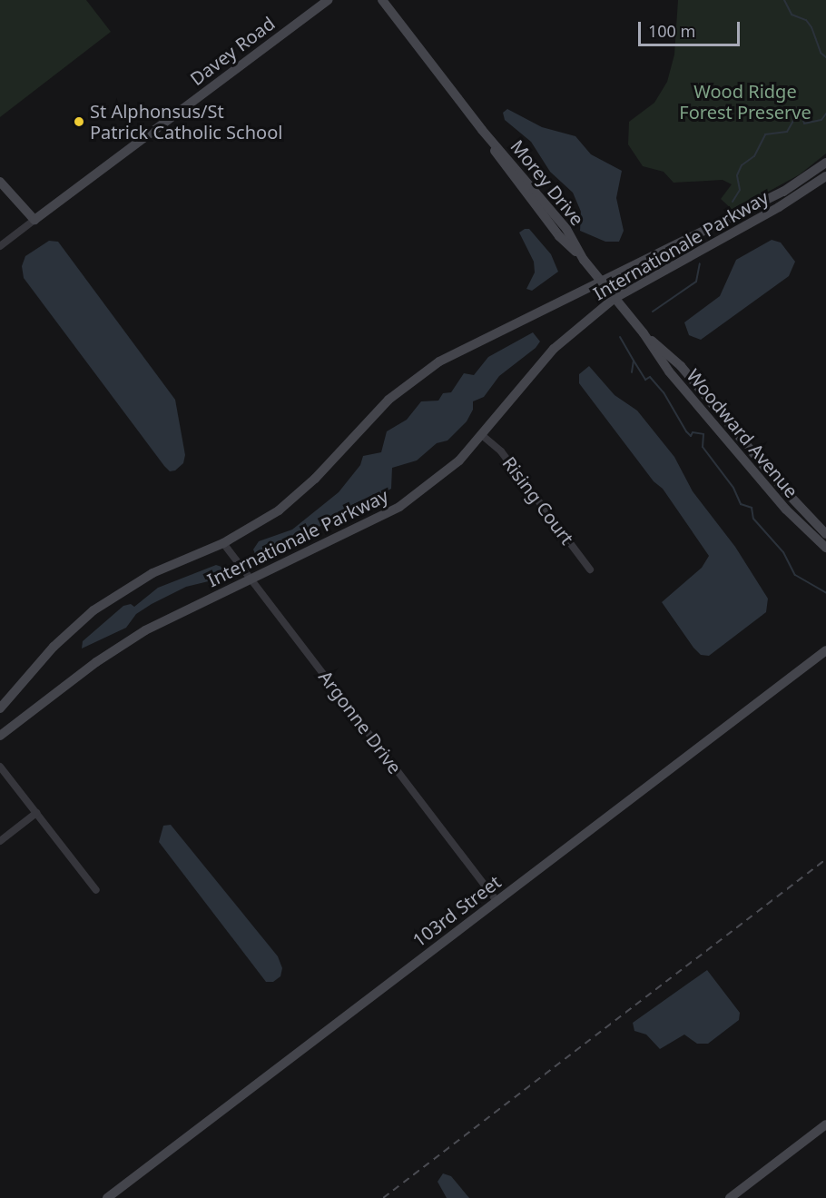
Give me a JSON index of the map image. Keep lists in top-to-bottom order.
{
  "streets": {
    "street": [
      "Davey Road",
      "Morey Drive",
      "Internationale Parkway",
      "Woodward Avenue",
      "Rising Court",
      "Argonne Drive",
      "103rd Street"
    ]
  },
  "crossings": [
    ["Morey Drive", "Internationale Parkway"],
    ["Morey Drive", "Woodward Avenue"],
    ["Internationale Parkway", "Woodward Avenue"],
    ["Internationale Parkway", "Rising Court"],
    ["Internationale Parkway", "Argonne Drive"],
    ["Argonne Drive", "103rd Street"]
  ],
  "parks": ["Wood Ridge Forest Preserve"],
  "places": ["St Alphonsus/St Patrick Catholic School"],
  "scale_bar": "100 m"
}
